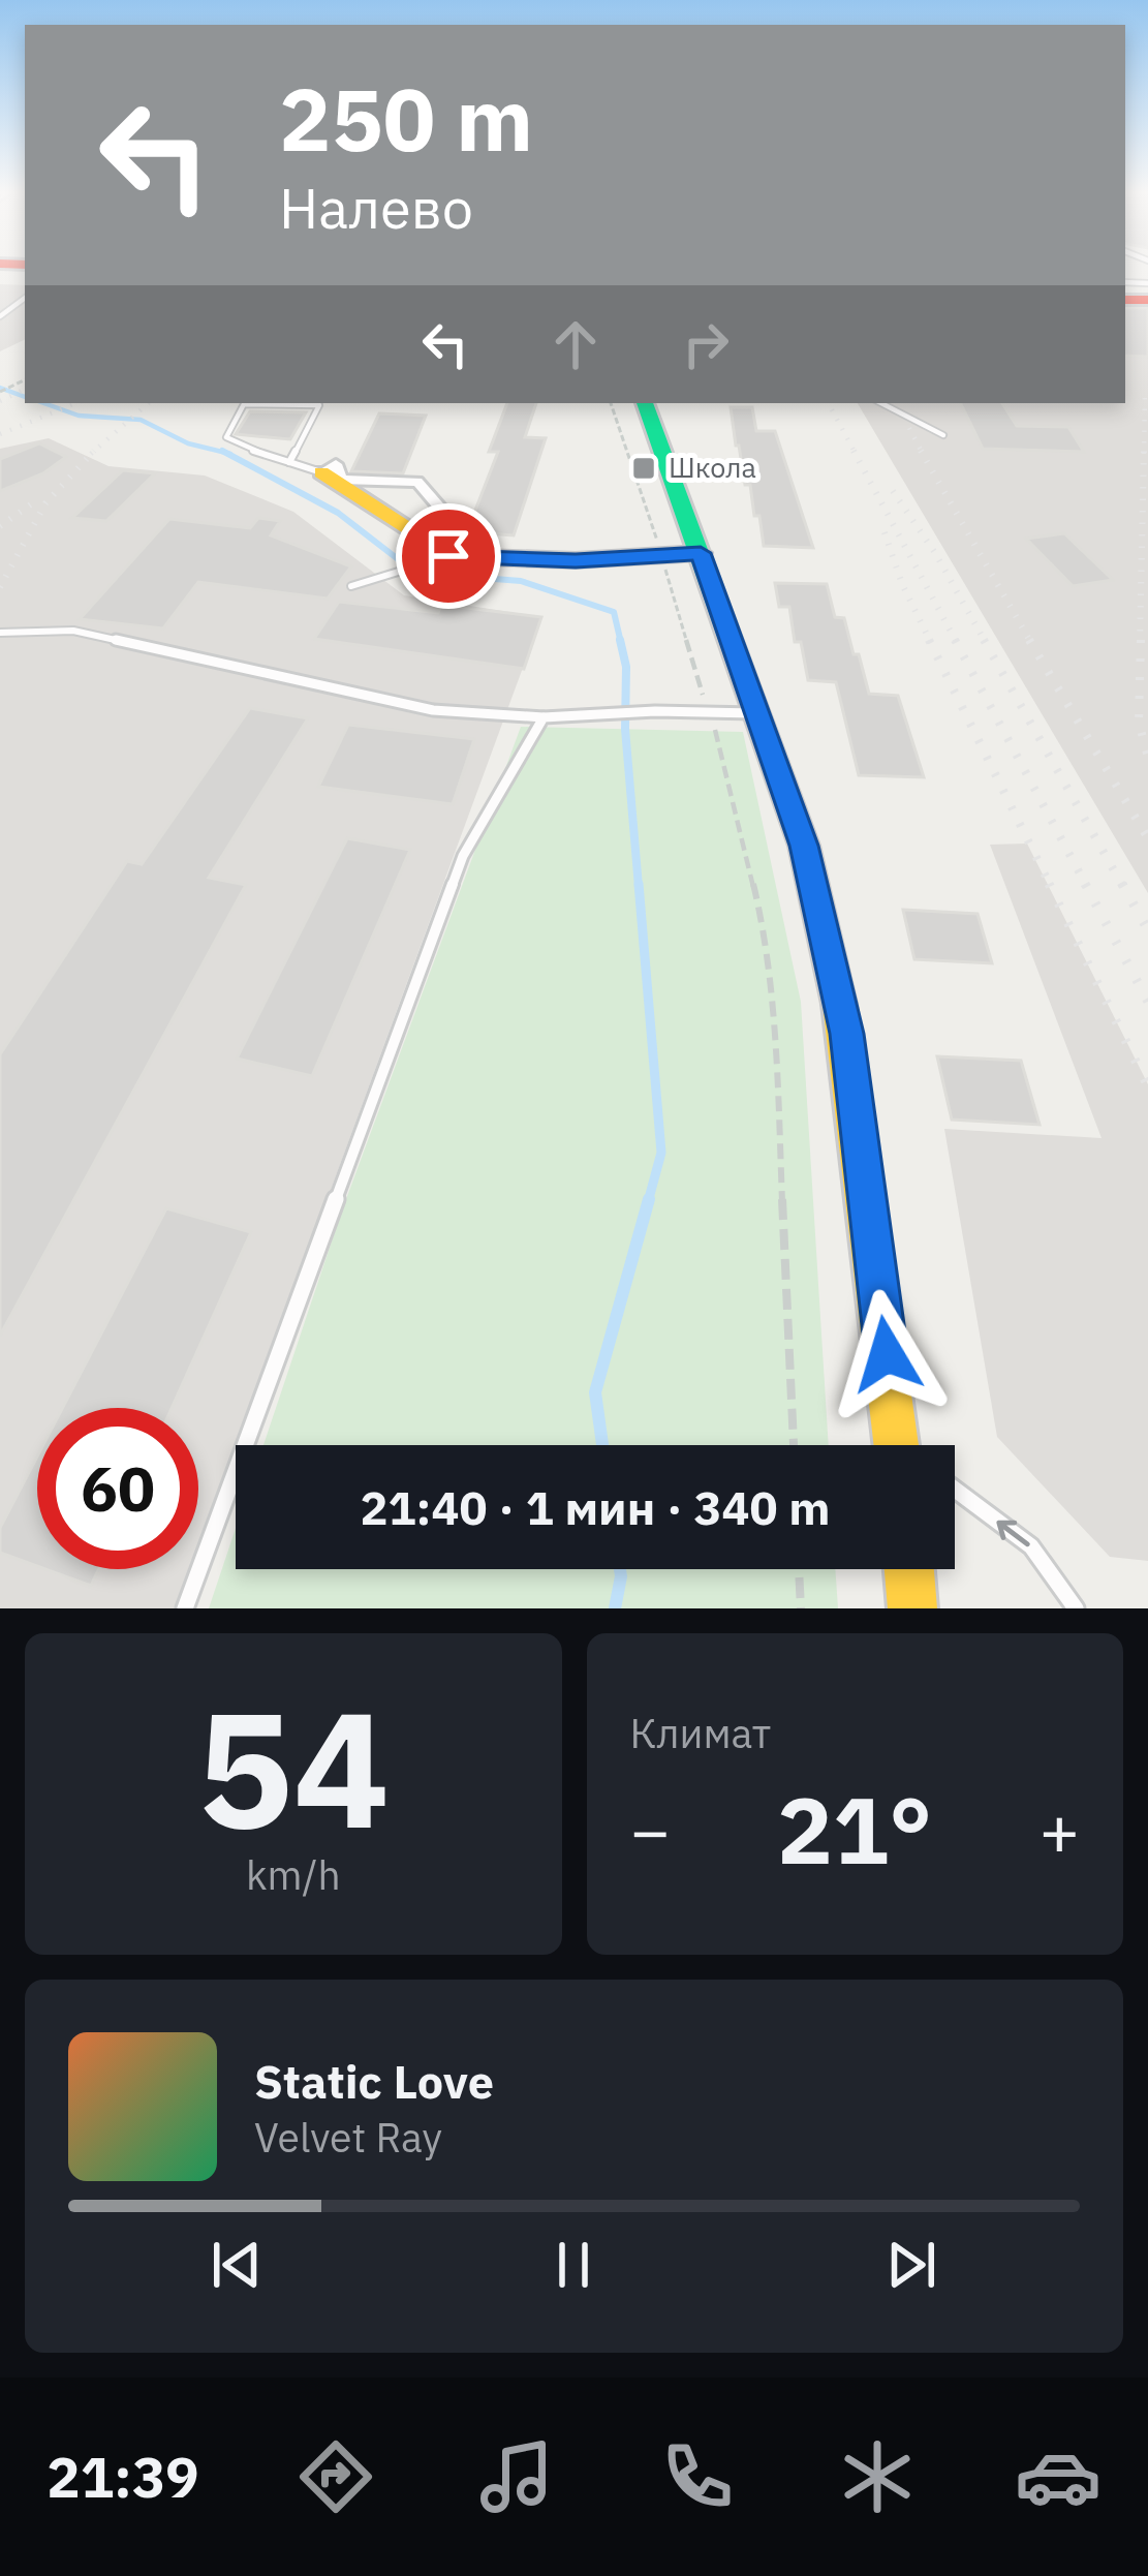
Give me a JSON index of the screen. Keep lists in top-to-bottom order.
{
  "places": {
    "transit": ["Школа"]
  },
  "page": {
    "turn": ["250 m", "Налево"],
    "limit": "60",
    "trip": "21:40 · 1 мин · 340 m",
    "tile": [
      ["54", "km/h"],
      "Климат"
    ],
    "heat": ["−", "21°", "+"],
    "song": ["Static Love", "Velvet Ray"],
    "tabs": "21:39"
  }
}
